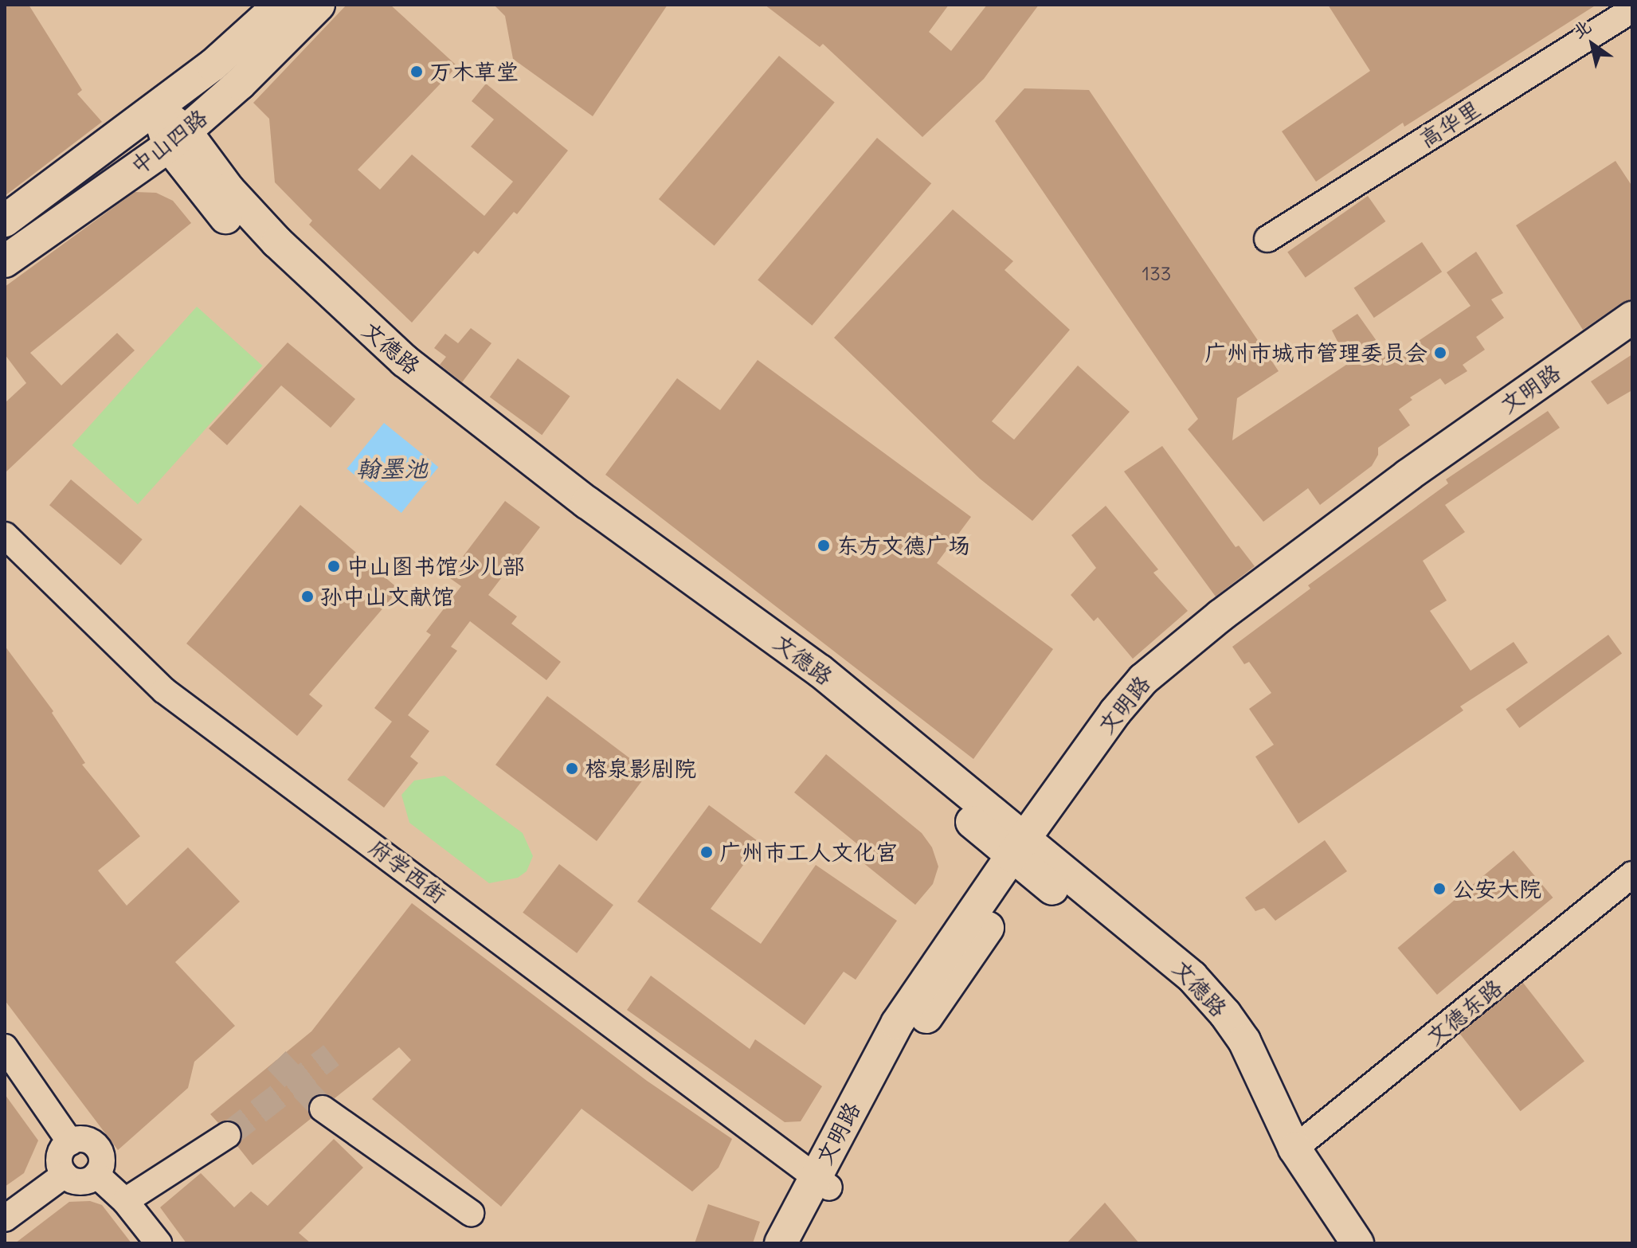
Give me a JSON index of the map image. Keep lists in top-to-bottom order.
{
  "streets": {
    "main road": ["中山四路", "文德路", "文明路"],
    "street": ["高华里", "府学西街", "文德东路"]
  },
  "crossings": [
    ["中山四路", "文德路"],
    ["文德路", "文明路"],
    ["文德路", "文德东路"],
    ["文明路", "府学西街"]
  ],
  "water": ["翰墨池"],
  "places": [
    "万木草堂",
    "广州市城市管理委员会",
    "东方文德广场",
    "中山图书馆少儿部",
    "孙中山文献馆",
    "榕泉影剧院",
    "广州市工人文化宫",
    "公安大院"
  ],
  "house_numbers": ["133"],
  "north": "top left"
}
